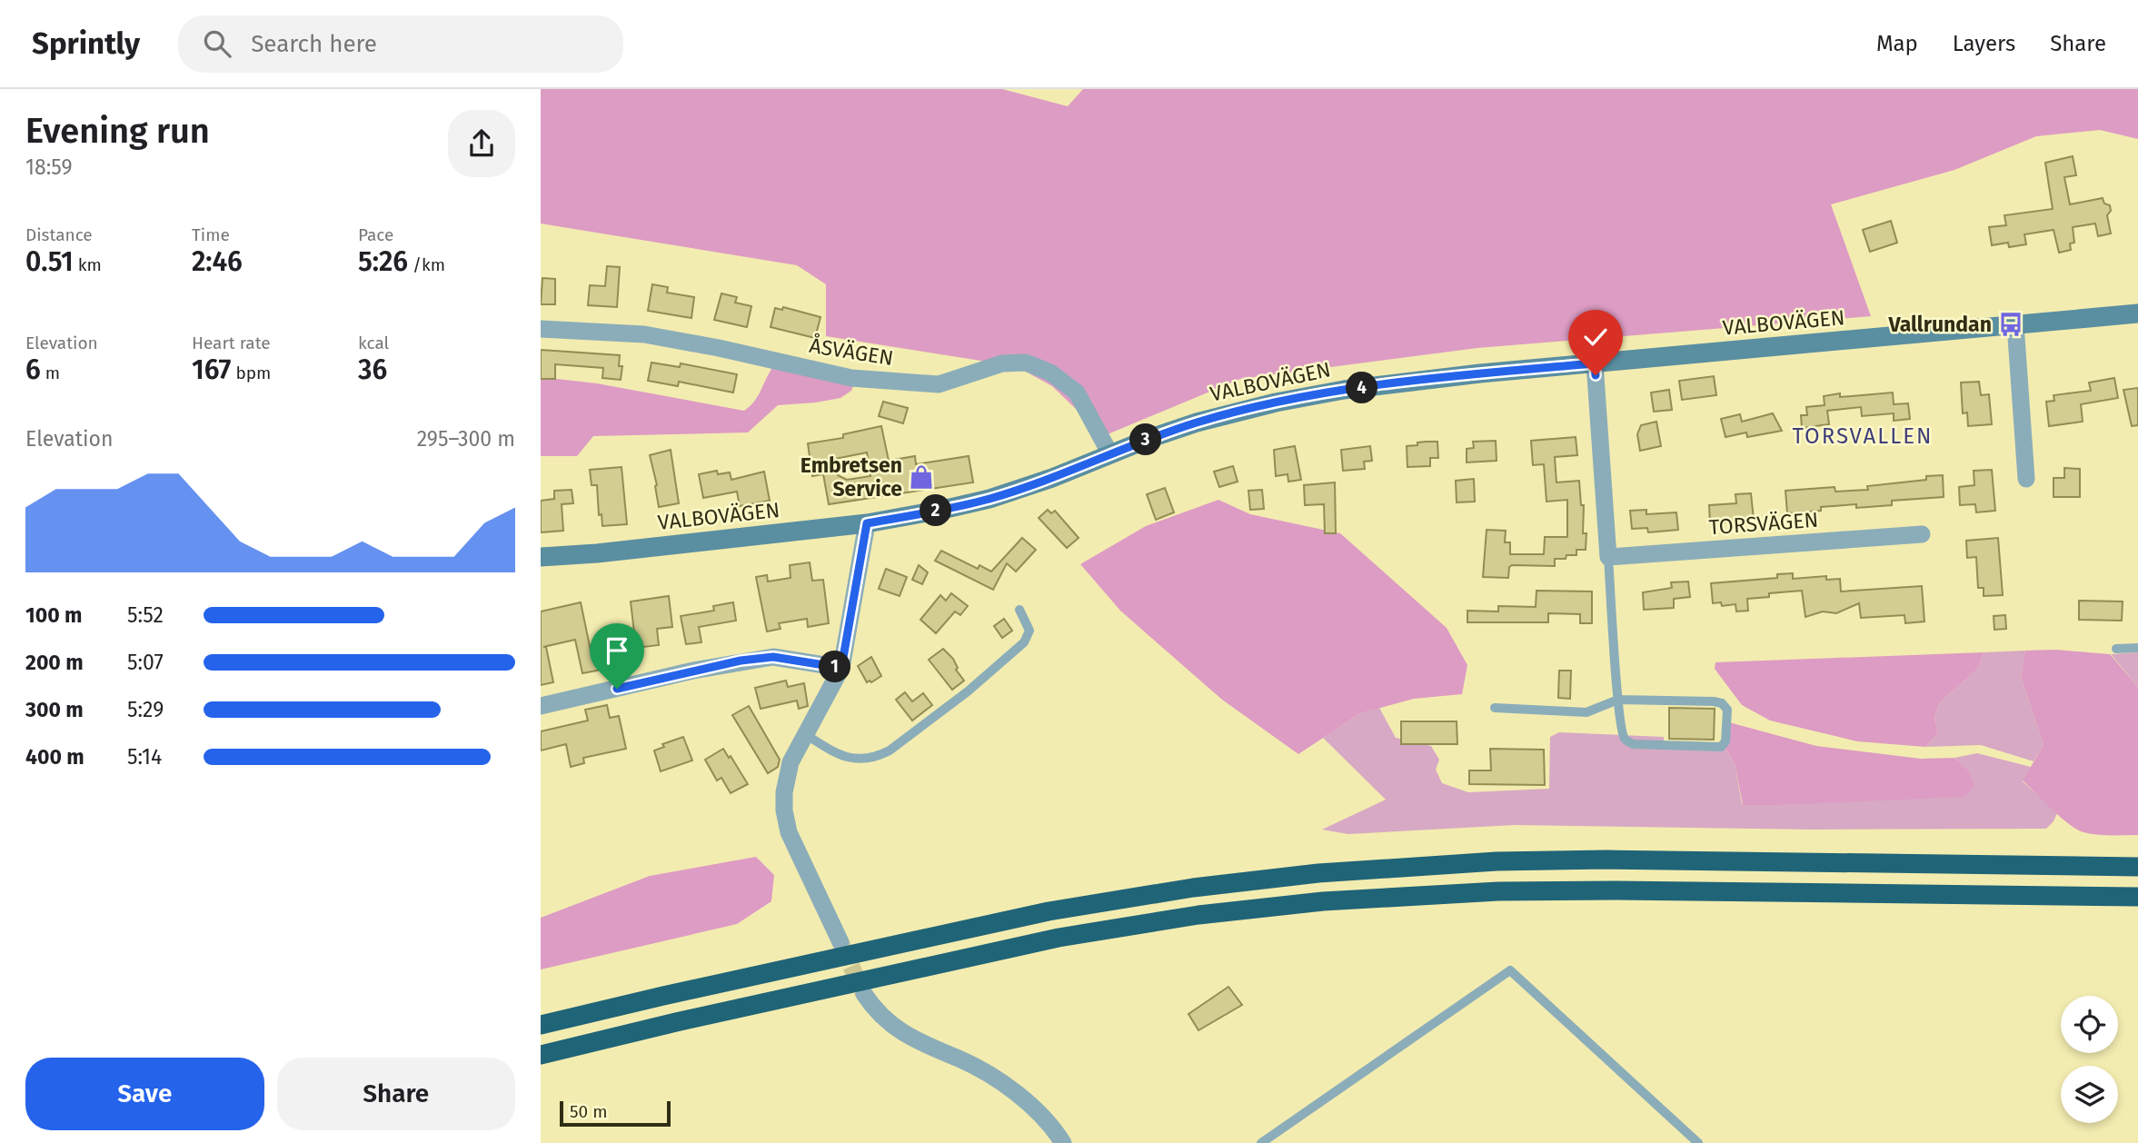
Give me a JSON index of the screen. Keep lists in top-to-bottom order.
{
  "streets": {
    "main road": ["VALBOVÄGEN"],
    "street": ["ÅSVÄGEN", "TORSVÄGEN"]
  },
  "crossings": [
    ["VALBOVÄGEN", "ÅSVÄGEN"]
  ],
  "districts": ["TORSVALLEN"],
  "places": {
    "bus stop": ["Vallrundan"],
    "shop": ["Embretsen Service"]
  },
  "scale_bar": "50 m",
  "page": {
    "header": "Sprintly",
    "search": "Search here",
    "nav": ["Map", "Layers", "Share"],
    "heading": ["Evening run", "18:59"],
    "stats": [
      ["Distance", "0.51 km"],
      ["Time", "2:46"],
      ["Pace", "5:26 /km"],
      ["Elevation", "6 m"],
      ["Heart rate", "167 bpm"],
      ["kcal", "36"]
    ],
    "pins": [
      "4",
      "3",
      "2",
      "1"
    ],
    "chart": ["Elevation", "295–300 m"],
    "list": [
      {
        "name": "100 m",
        "note": "5:52"
      },
      {
        "name": "200 m",
        "note": "5:07"
      },
      {
        "name": "300 m",
        "note": "5:29"
      },
      {
        "name": "400 m",
        "note": "5:14"
      }
    ],
    "buttons": ["Save", "Share"],
    "scale": "50 m"
  }
}
